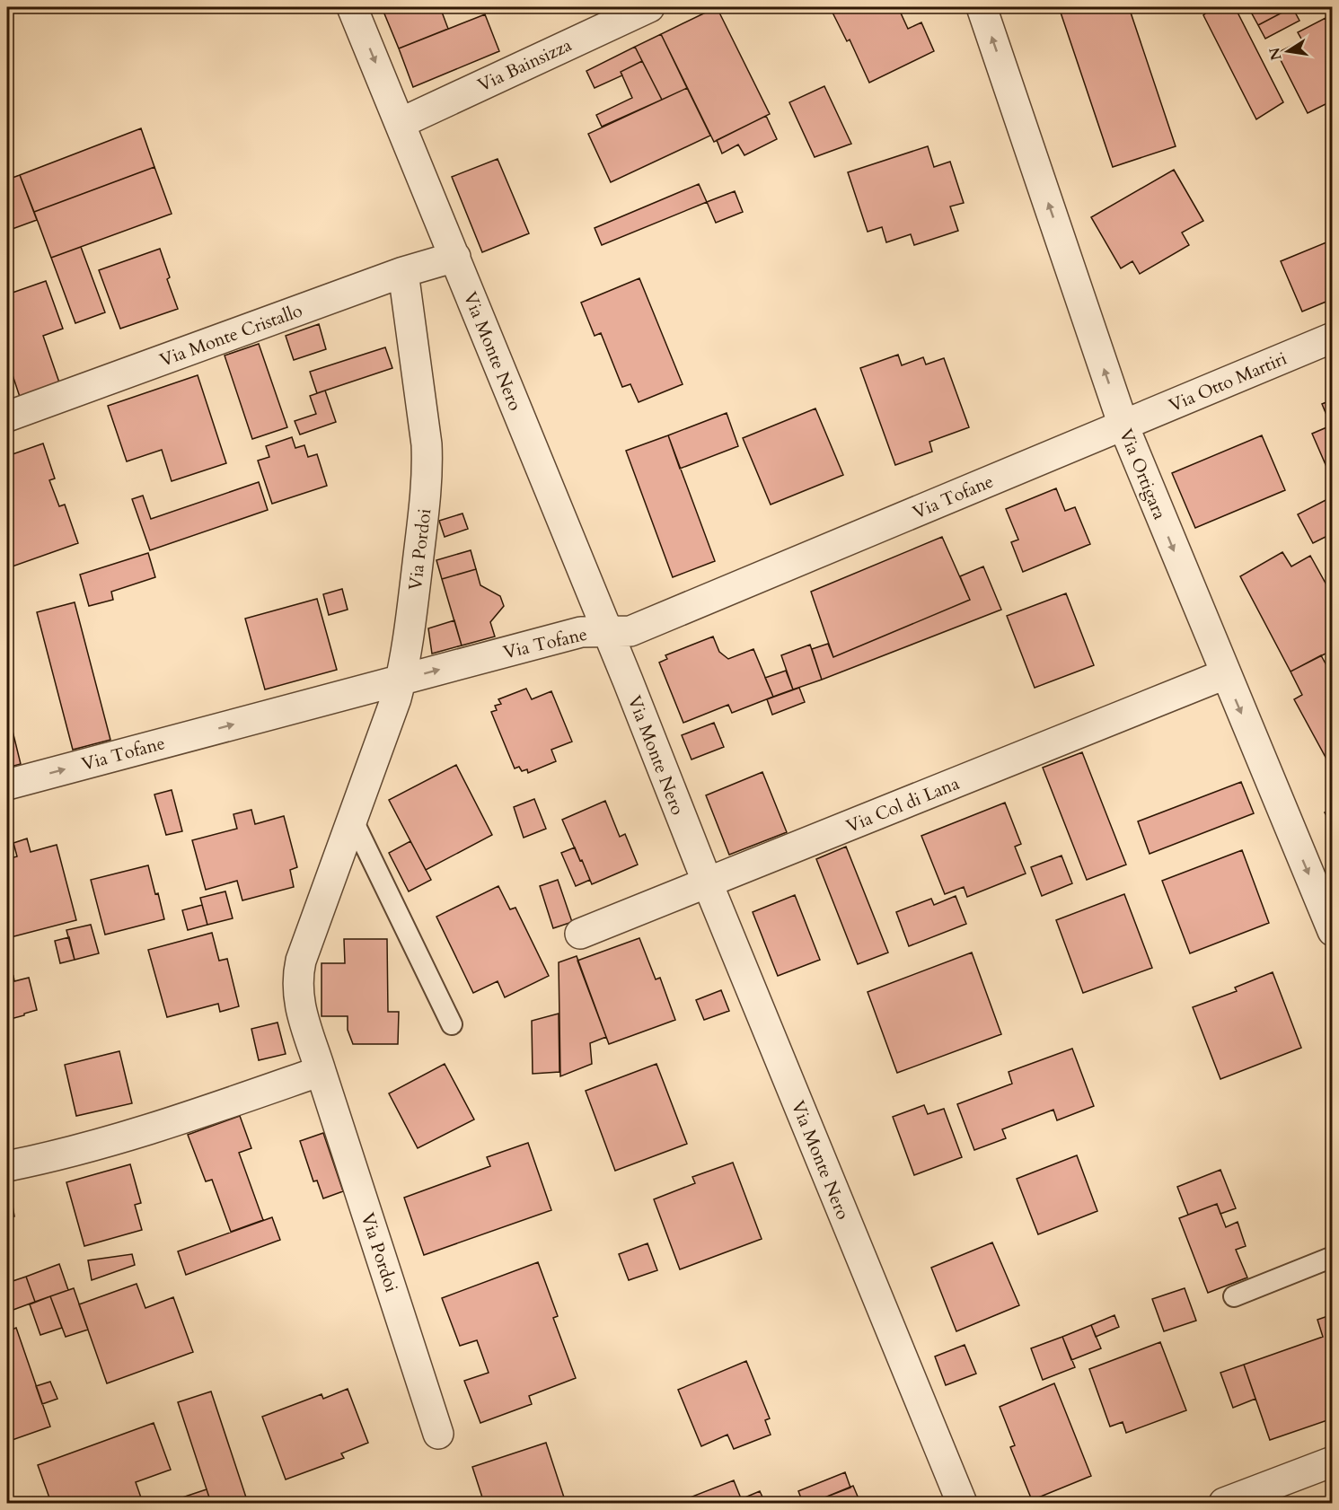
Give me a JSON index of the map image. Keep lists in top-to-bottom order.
{
  "streets": {
    "street": [
      "Via Bainsizza",
      "Via Monte Cristallo",
      "Via Monte Nero",
      "Via Otto Martiri",
      "Via Ortigara",
      "Via Tofane",
      "Via Pordoi",
      "Via Col di Lana"
    ]
  },
  "crossings": [
    ["Via Bainsizza", "Via Monte Nero"],
    ["Via Monte Cristallo", "Via Monte Nero"],
    ["Via Monte Cristallo", "Via Pordoi"],
    ["Via Monte Nero", "Via Tofane"],
    ["Via Monte Nero", "Via Col di Lana"],
    ["Via Otto Martiri", "Via Ortigara"],
    ["Via Otto Martiri", "Via Tofane"],
    ["Via Ortigara", "Via Tofane"],
    ["Via Ortigara", "Via Col di Lana"],
    ["Via Tofane", "Via Pordoi"]
  ],
  "one_way": ["Via Tofane"],
  "north": "left"
}
